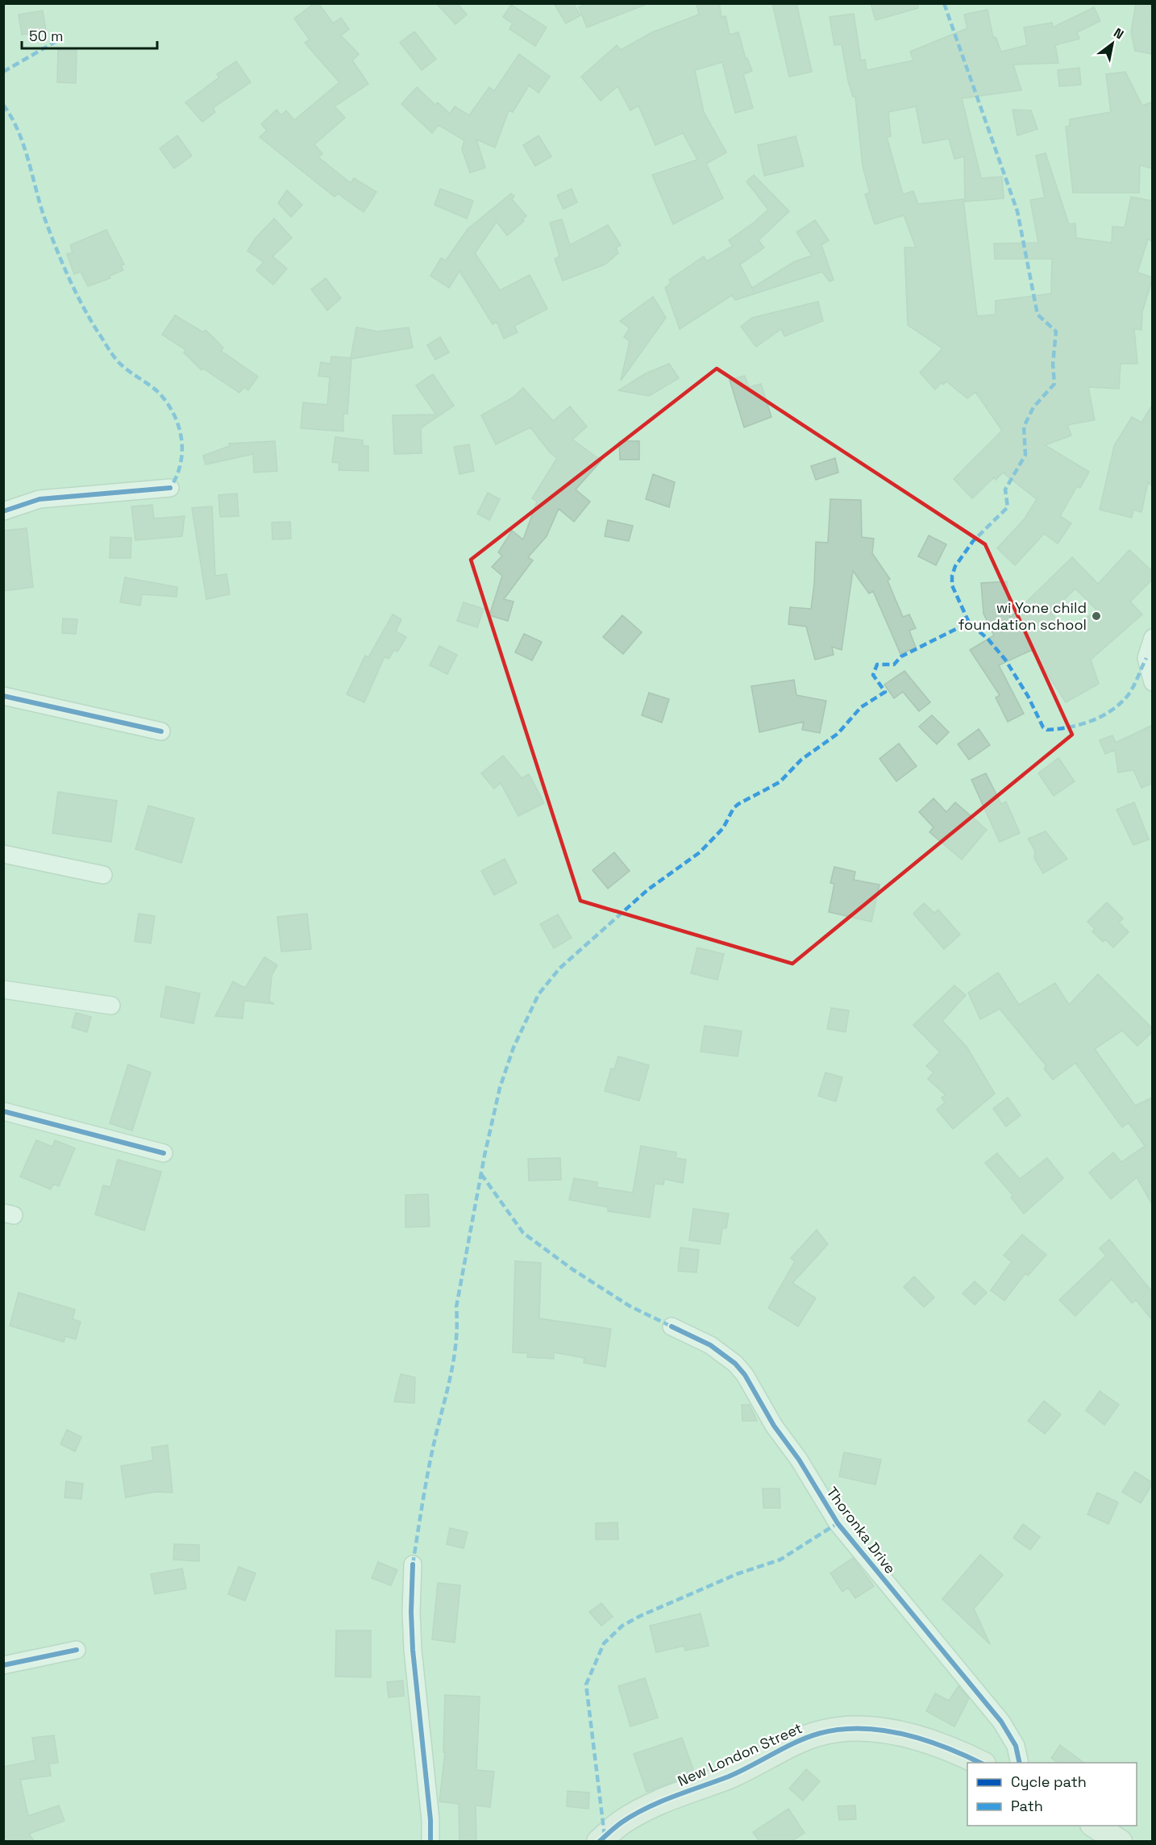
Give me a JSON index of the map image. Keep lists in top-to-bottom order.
{
  "streets": {
    "street": ["Thoronka Drive", "New London Street"]
  },
  "places": ["wi Yone child foundation school"],
  "legend": ["Cycle path", "Path"],
  "scale_bar": "50 m",
  "north": "top right"
}
